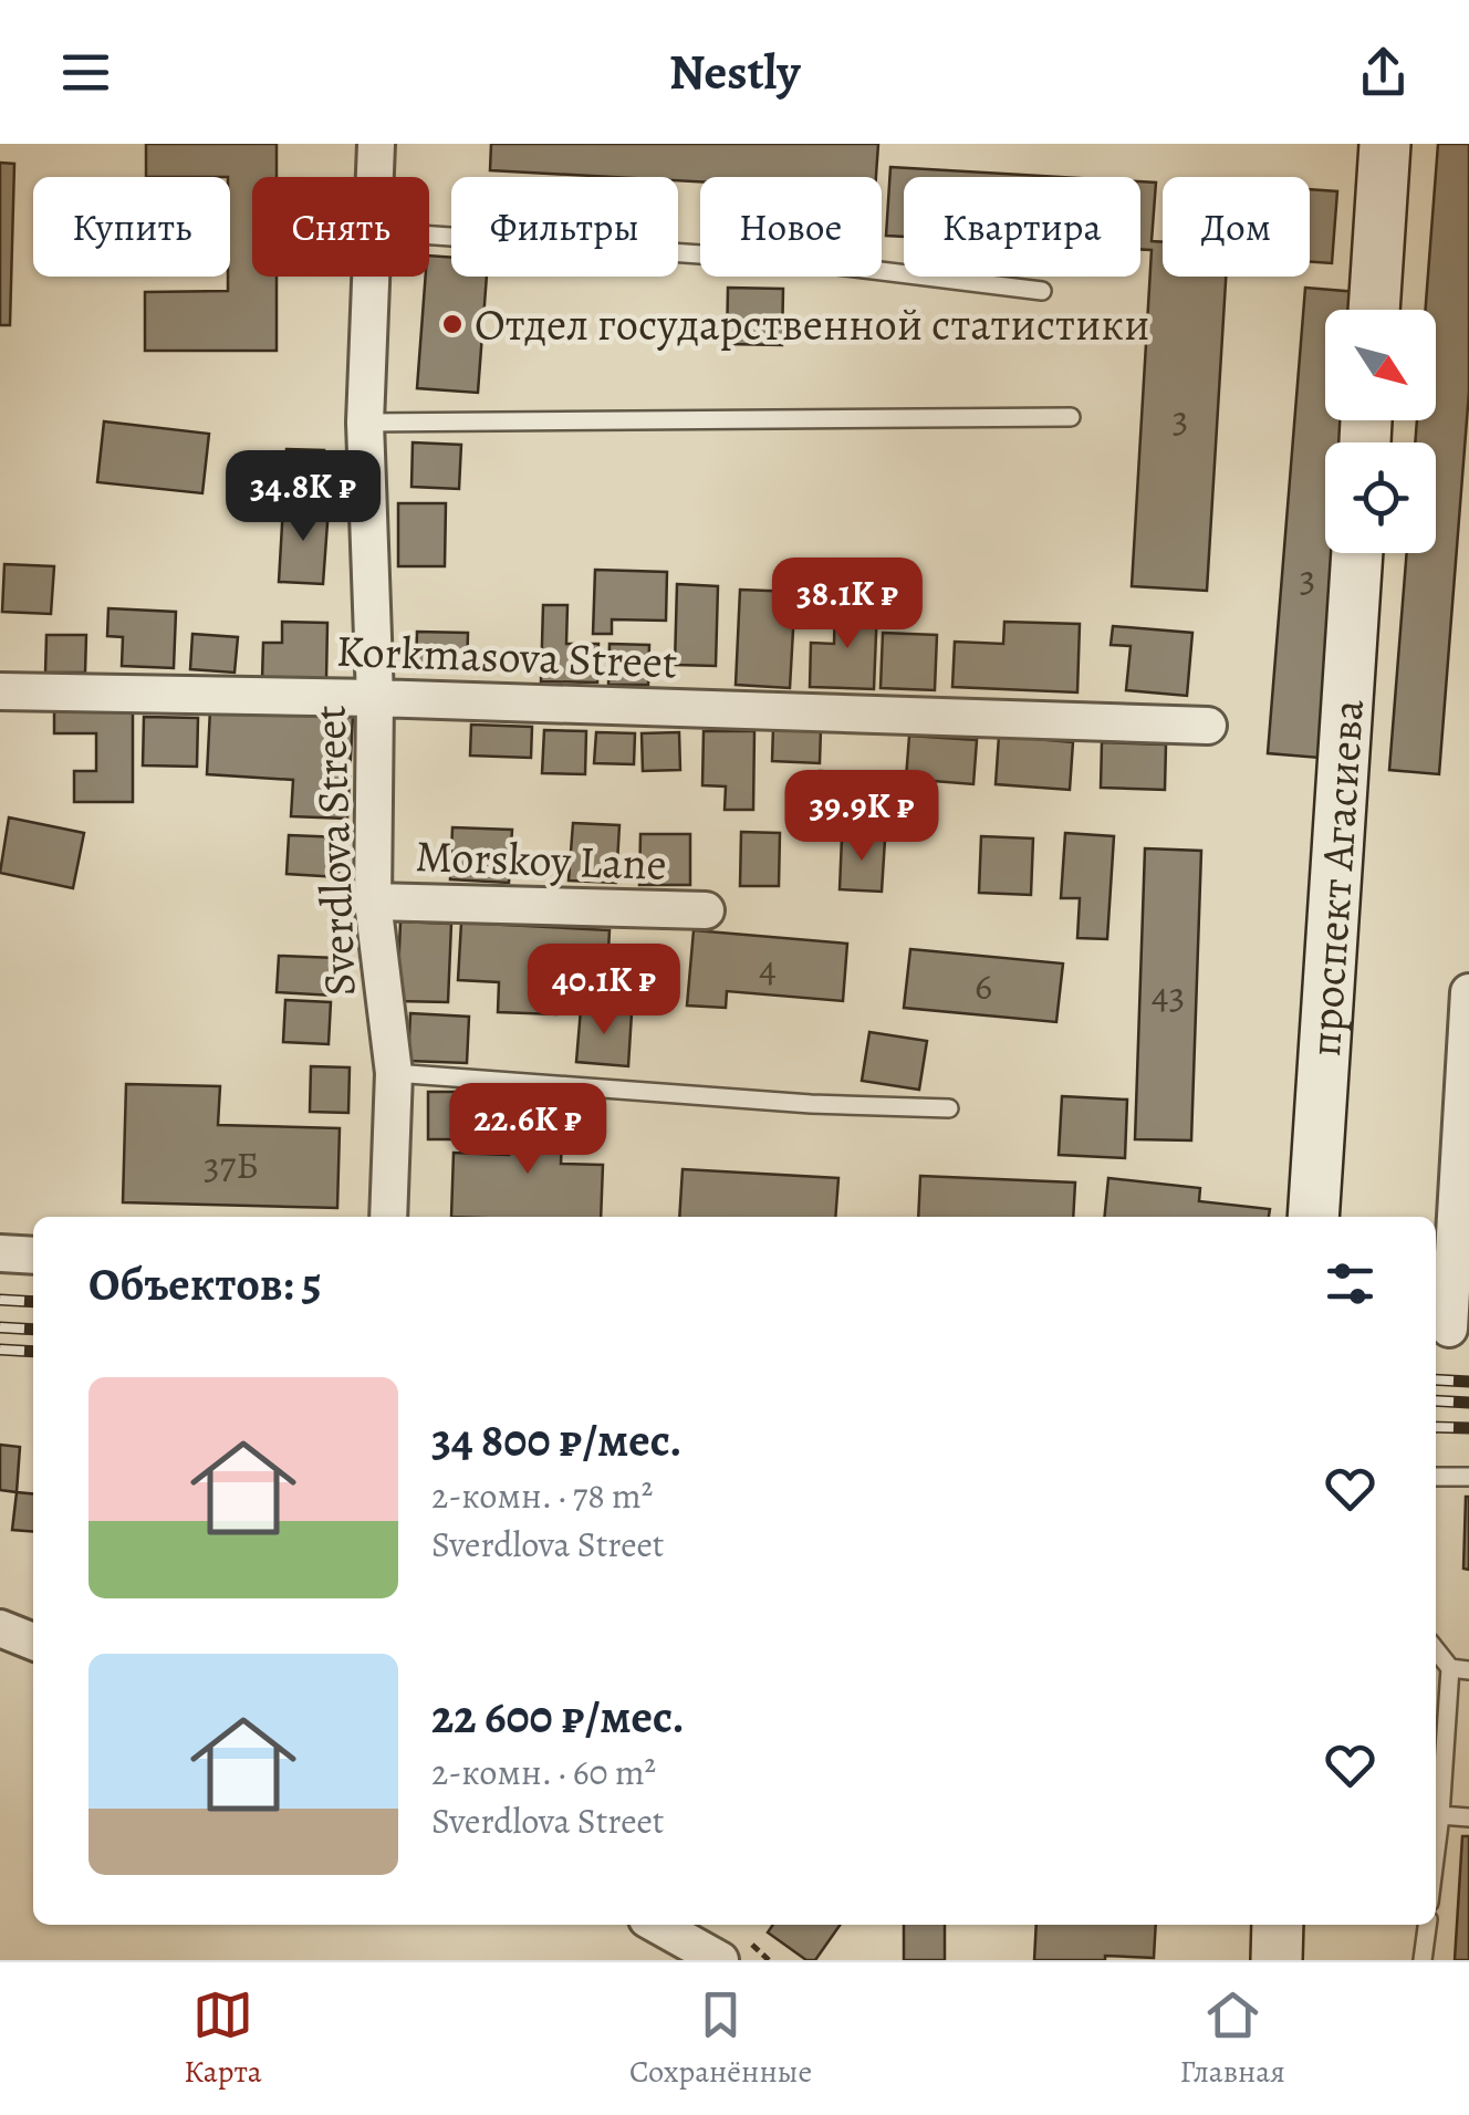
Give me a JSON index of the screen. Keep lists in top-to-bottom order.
{
  "streets": {
    "main road": ["проспект Агасиева"],
    "street": ["Korkmasova Street", "Sverdlova Street", "Morskoy Lane"]
  },
  "crossings": [
    ["Korkmasova Street", "Sverdlova Street"],
    ["Sverdlova Street", "Morskoy Lane"]
  ],
  "places": ["Отдел государственной статистики"],
  "house_numbers": [
    "3",
    "3",
    "4",
    "6",
    "43",
    "37Б"
  ],
  "north": "bottom right",
  "page": {
    "header": "Nestly",
    "chip": [
      "Купить",
      "Снять",
      "Фильтры",
      "Новое",
      "Квартира",
      "Дом"
    ],
    "price": [
      "34.8K ₽",
      "38.1K ₽",
      "39.9K ₽",
      "40.1K ₽",
      "22.6K ₽"
    ],
    "heading": "Объектов: 5",
    "list": [
      {
        "name": "34 800 ₽/мес.",
        "note": "2-комн. · 78 m² · Sverdlova Street"
      },
      {
        "name": "22 600 ₽/мес.",
        "note": "2-комн. · 60 m² · Sverdlova Street"
      }
    ],
    "tabs": ["Карта", "Сохранённые", "Главная"]
  }
}
